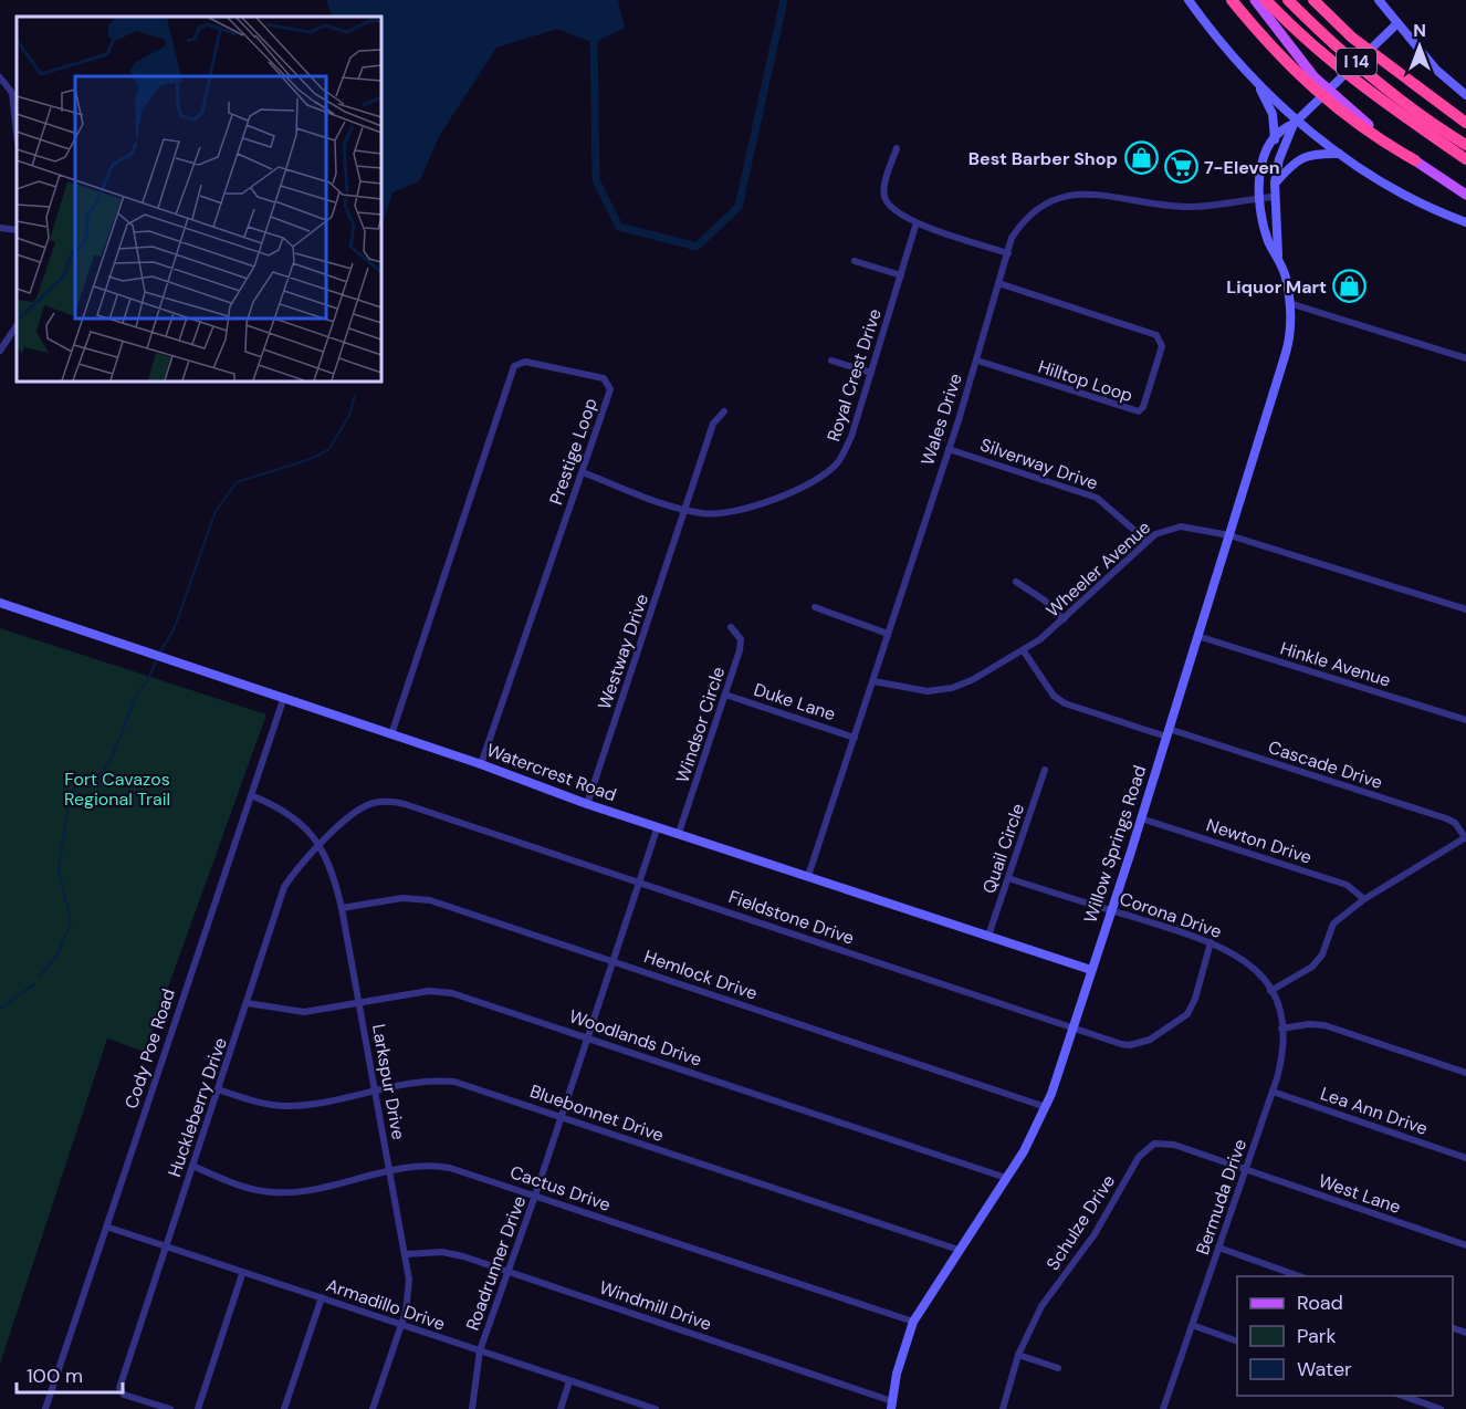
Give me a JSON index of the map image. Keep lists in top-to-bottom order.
{
  "streets": {
    "highway": ["I 14"],
    "street": [
      "Royal Crest Drive",
      "Hilltop Loop",
      "Wales Drive",
      "Prestige Loop",
      "Silverway Drive",
      "Wheeler Avenue",
      "Westway Drive",
      "Hinkle Avenue",
      "Duke Lane",
      "Windsor Circle",
      "Cascade Drive",
      "Watercrest Road",
      "Newton Drive",
      "Willow Springs Road",
      "Quail Circle",
      "Corona Drive",
      "Fieldstone Drive",
      "Hemlock Drive",
      "Woodlands Drive",
      "Cody Poe Road",
      "Larkspur Drive",
      "Huckleberry Drive",
      "Lea Ann Drive",
      "Bluebonnet Drive",
      "Cactus Drive",
      "West Lane",
      "Bermuda Drive",
      "Schulze Drive",
      "Roadrunner Drive",
      "Armadillo Drive",
      "Windmill Drive"
    ]
  },
  "crossings": [
    ["Royal Crest Drive", "Prestige Loop"],
    ["Royal Crest Drive", "Westway Drive"],
    ["Hilltop Loop", "Wales Drive"],
    ["Wales Drive", "Silverway Drive"],
    ["Wales Drive", "Wheeler Avenue"],
    ["Wales Drive", "Duke Lane"],
    ["Wales Drive", "Watercrest Road"],
    ["Wales Drive", "Willow Springs Road"],
    ["Prestige Loop", "Watercrest Road"],
    ["Silverway Drive", "Wheeler Avenue"],
    ["Wheeler Avenue", "Cascade Drive"],
    ["Wheeler Avenue", "Willow Springs Road"],
    ["Westway Drive", "Watercrest Road"],
    ["Hinkle Avenue", "Willow Springs Road"],
    ["Duke Lane", "Windsor Circle"],
    ["Windsor Circle", "Watercrest Road"],
    ["Cascade Drive", "Willow Springs Road"],
    ["Watercrest Road", "Willow Springs Road"],
    ["Watercrest Road", "Quail Circle"],
    ["Watercrest Road", "Cody Poe Road"],
    ["Watercrest Road", "Roadrunner Drive"],
    ["Newton Drive", "Willow Springs Road"],
    ["Willow Springs Road", "Corona Drive"],
    ["Willow Springs Road", "Fieldstone Drive"],
    ["Willow Springs Road", "Hemlock Drive"],
    ["Willow Springs Road", "Woodlands Drive"],
    ["Willow Springs Road", "Bluebonnet Drive"],
    ["Willow Springs Road", "Cactus Drive"],
    ["Willow Springs Road", "Windmill Drive"],
    ["Quail Circle", "Corona Drive"],
    ["Corona Drive", "Fieldstone Drive"],
    ["Corona Drive", "Bermuda Drive"],
    ["Fieldstone Drive", "Larkspur Drive"],
    ["Fieldstone Drive", "Huckleberry Drive"],
    ["Fieldstone Drive", "Roadrunner Drive"],
    ["Hemlock Drive", "Larkspur Drive"],
    ["Hemlock Drive", "Roadrunner Drive"],
    ["Woodlands Drive", "Larkspur Drive"],
    ["Woodlands Drive", "Huckleberry Drive"],
    ["Woodlands Drive", "Roadrunner Drive"],
    ["Cody Poe Road", "Larkspur Drive"],
    ["Cody Poe Road", "Armadillo Drive"],
    ["Larkspur Drive", "Huckleberry Drive"],
    ["Larkspur Drive", "Bluebonnet Drive"],
    ["Larkspur Drive", "Cactus Drive"],
    ["Larkspur Drive", "Armadillo Drive"],
    ["Larkspur Drive", "Windmill Drive"],
    ["Huckleberry Drive", "Bluebonnet Drive"],
    ["Huckleberry Drive", "Cactus Drive"],
    ["Huckleberry Drive", "Armadillo Drive"],
    ["Lea Ann Drive", "Bermuda Drive"],
    ["Bluebonnet Drive", "Roadrunner Drive"],
    ["Cactus Drive", "Roadrunner Drive"],
    ["West Lane", "Bermuda Drive"],
    ["West Lane", "Schulze Drive"],
    ["Bermuda Drive", "Schulze Drive"],
    ["Roadrunner Drive", "Armadillo Drive"],
    ["Roadrunner Drive", "Windmill Drive"]
  ],
  "parks": ["Fort Cavazos Regional Trail"],
  "places": {
    "shop": ["Best Barber Shop", "Liquor Mart"],
    "supermarket": ["7-Eleven"]
  },
  "legend": ["Road", "Park", "Water"],
  "scale_bar": "100 m",
  "north": "top"
}
